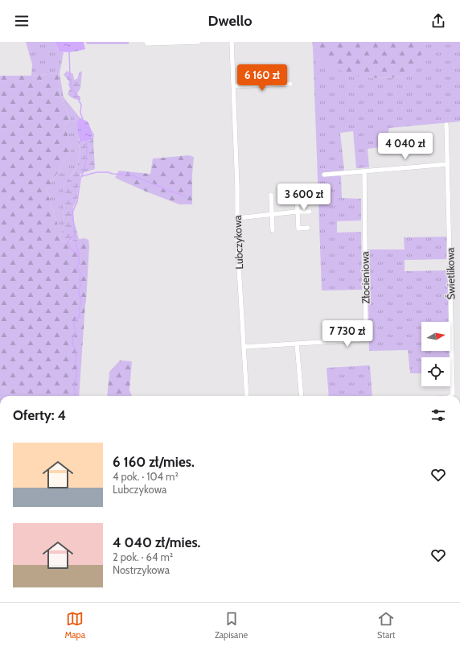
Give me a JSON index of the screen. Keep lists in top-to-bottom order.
{
  "streets": {
    "street": ["Lubczykowa", "Świetlikowa", "Złocieniowa"]
  },
  "crossings": [
    ["Lubczykowa", "Złocieniowa"]
  ],
  "north": "right",
  "page": {
    "header": "Dwello",
    "price": [
      "6 160 zł",
      "4 040 zł",
      "3 600 zł",
      "7 730 zł"
    ],
    "heading": "Oferty: 4",
    "list": [
      {
        "name": "6 160 zł/mies.",
        "note": "4 pok. · 104 m² · Lubczykowa"
      },
      {
        "name": "4 040 zł/mies.",
        "note": "2 pok. · 64 m² · Nostrzykowa"
      }
    ],
    "tabs": ["Mapa", "Zapisane", "Start"]
  }
}
